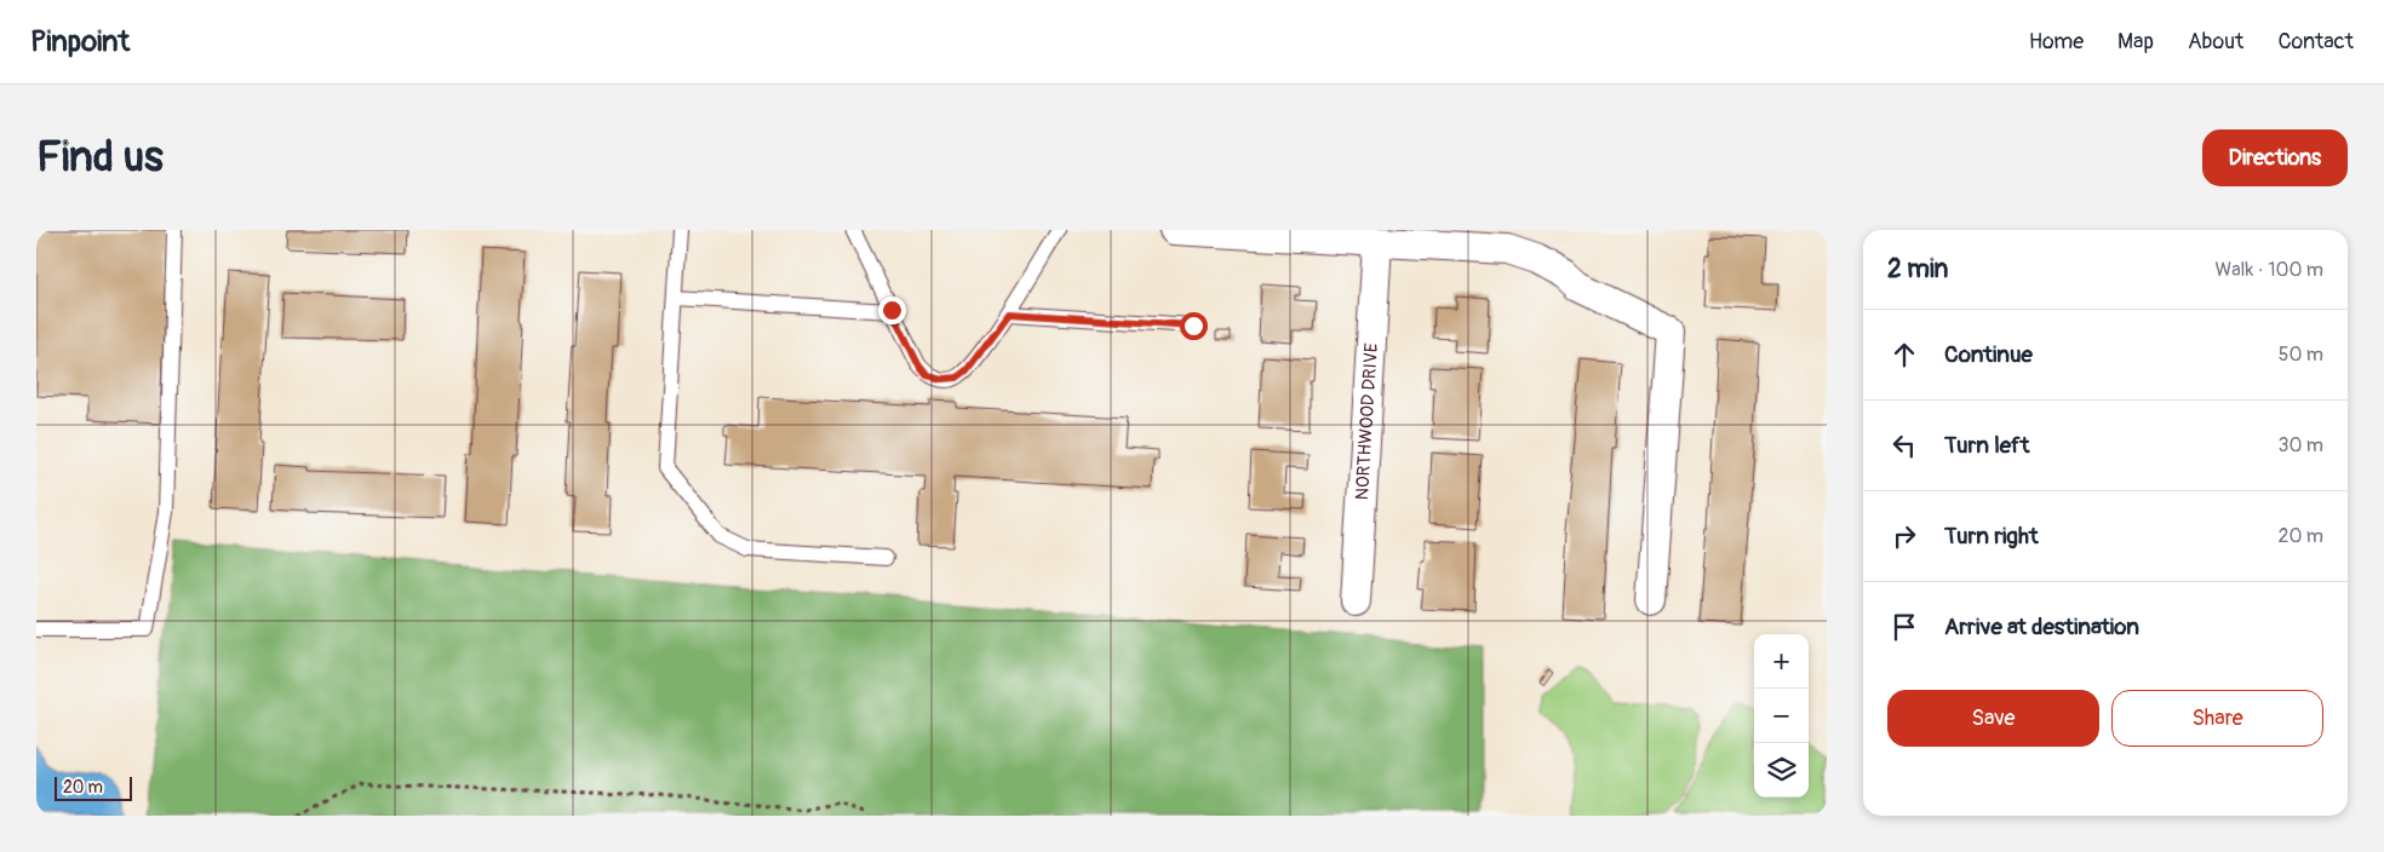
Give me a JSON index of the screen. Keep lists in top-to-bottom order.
{
  "streets": {
    "street": ["NORTHWOOD DRIVE"]
  },
  "scale_bar": "20 m",
  "page": {
    "header": "Pinpoint",
    "nav": [
      "Home",
      "Map",
      "About",
      "Contact"
    ],
    "buttons": [
      "Directions",
      ["Save", "Share"]
    ],
    "title": "Find us",
    "heading": ["2 min", "Walk · 100 m"],
    "list": [
      ["Continue", "50 m"],
      ["Turn left", "30 m"],
      ["Turn right", "20 m"],
      "Arrive at destination"
    ],
    "map_buttons": ["+", "−"],
    "scale": "20 m"
  }
}
